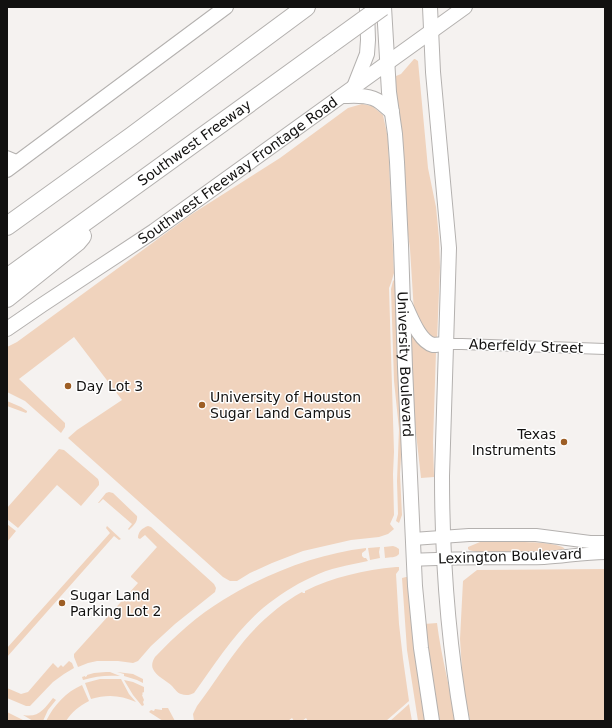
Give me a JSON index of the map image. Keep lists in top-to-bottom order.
{
  "streets": {
    "highway": ["Southwest Freeway"],
    "main road": ["Southwest Freeway Frontage Road", "University Boulevard"],
    "street": ["Aberfeldy Street", "Lexington Boulevard"]
  },
  "crossings": [
    ["Southwest Freeway", "University Boulevard"],
    ["Southwest Freeway Frontage Road", "University Boulevard"],
    ["University Boulevard", "Lexington Boulevard"]
  ],
  "places": [
    "Day Lot 3",
    "University of Houston Sugar Land Campus",
    "Texas Instruments",
    "Sugar Land Parking Lot 2"
  ]
}
